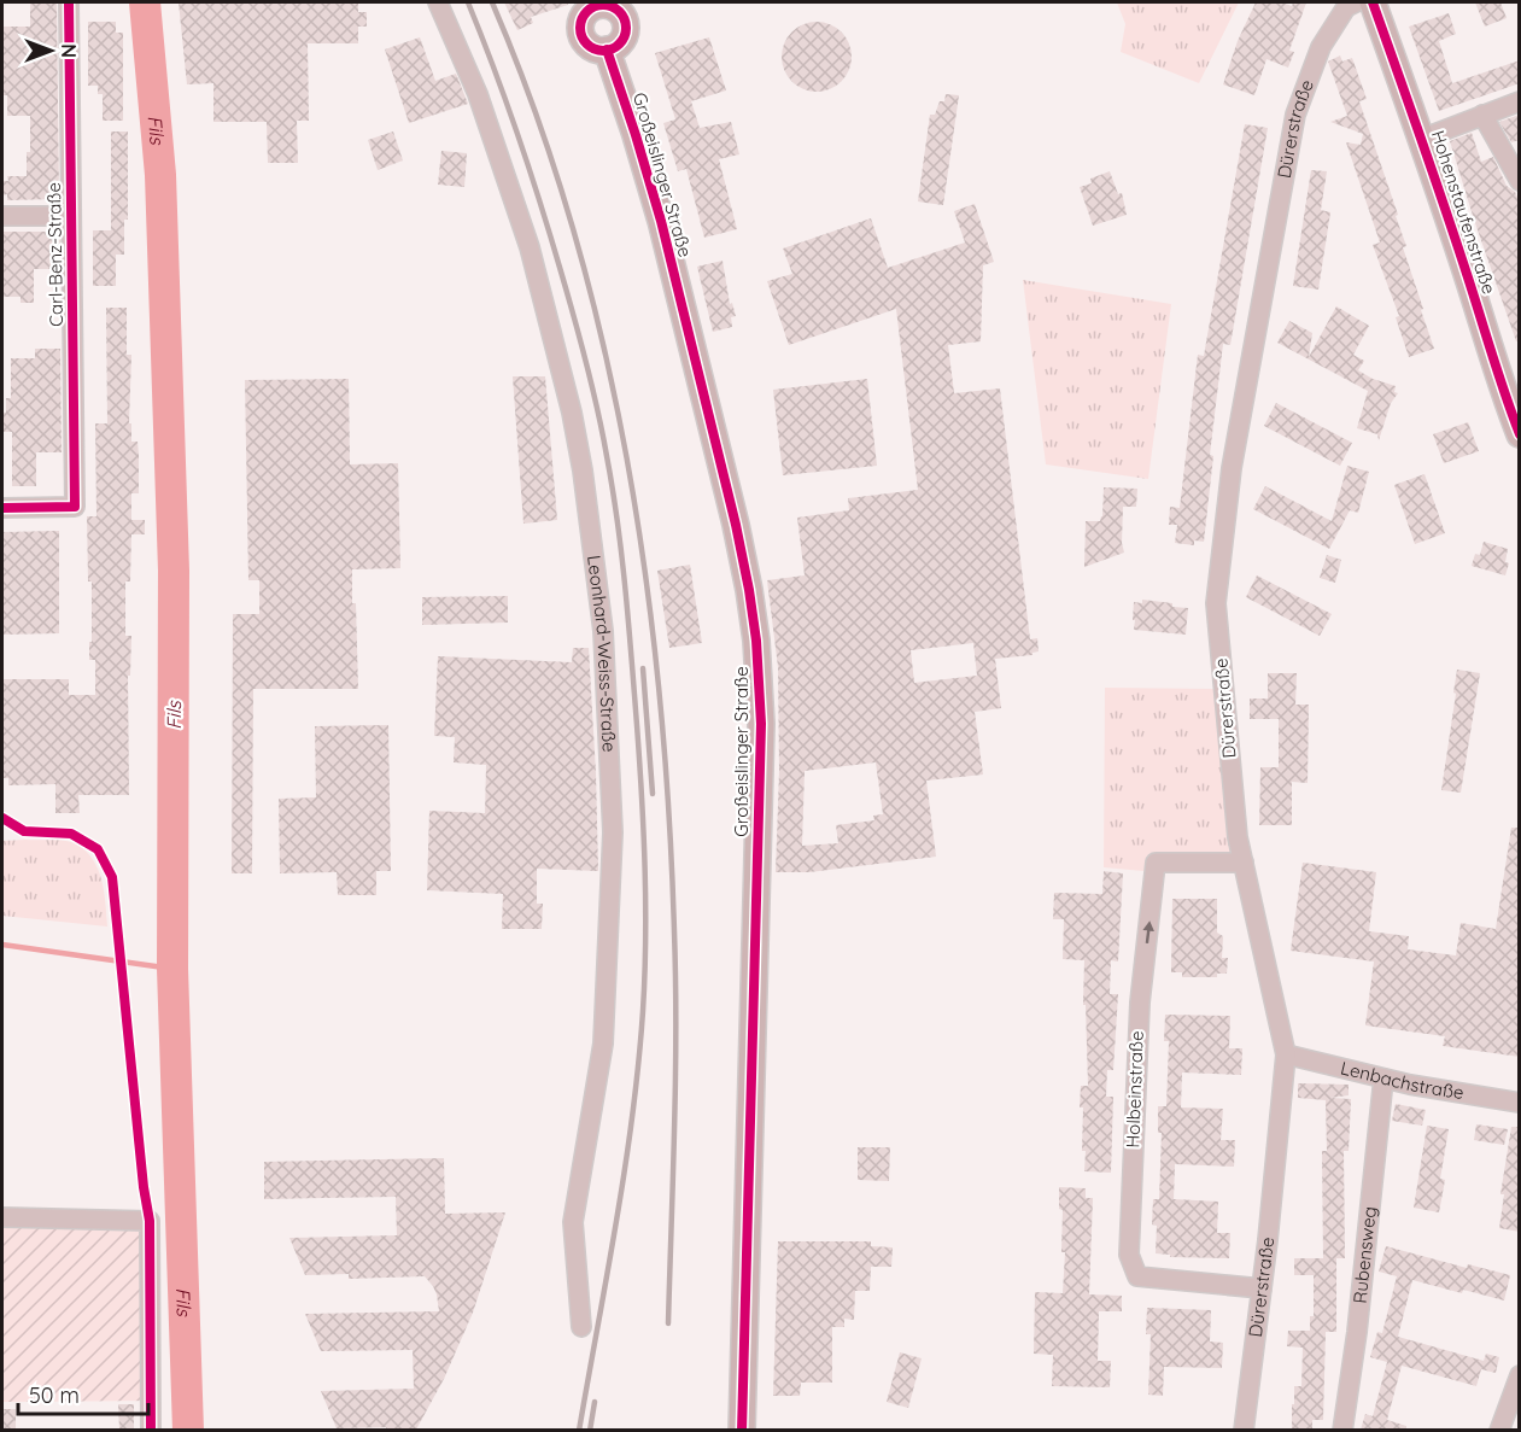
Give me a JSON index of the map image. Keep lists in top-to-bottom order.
{
  "streets": {
    "main road": ["Großeislinger Straße", "Hohenstaufenstraße"],
    "street": [
      "Dürerstraße",
      "Carl-Benz-Straße",
      "Leonhard-Weiss-Straße",
      "Lenbachstraße",
      "Holbeinstraße",
      "Rubensweg"
    ]
  },
  "crossings": [
    ["Dürerstraße", "Lenbachstraße"],
    ["Dürerstraße", "Holbeinstraße"],
    ["Lenbachstraße", "Rubensweg"]
  ],
  "water": ["Fils"],
  "scale_bar": "50 m",
  "north": "right"
}
